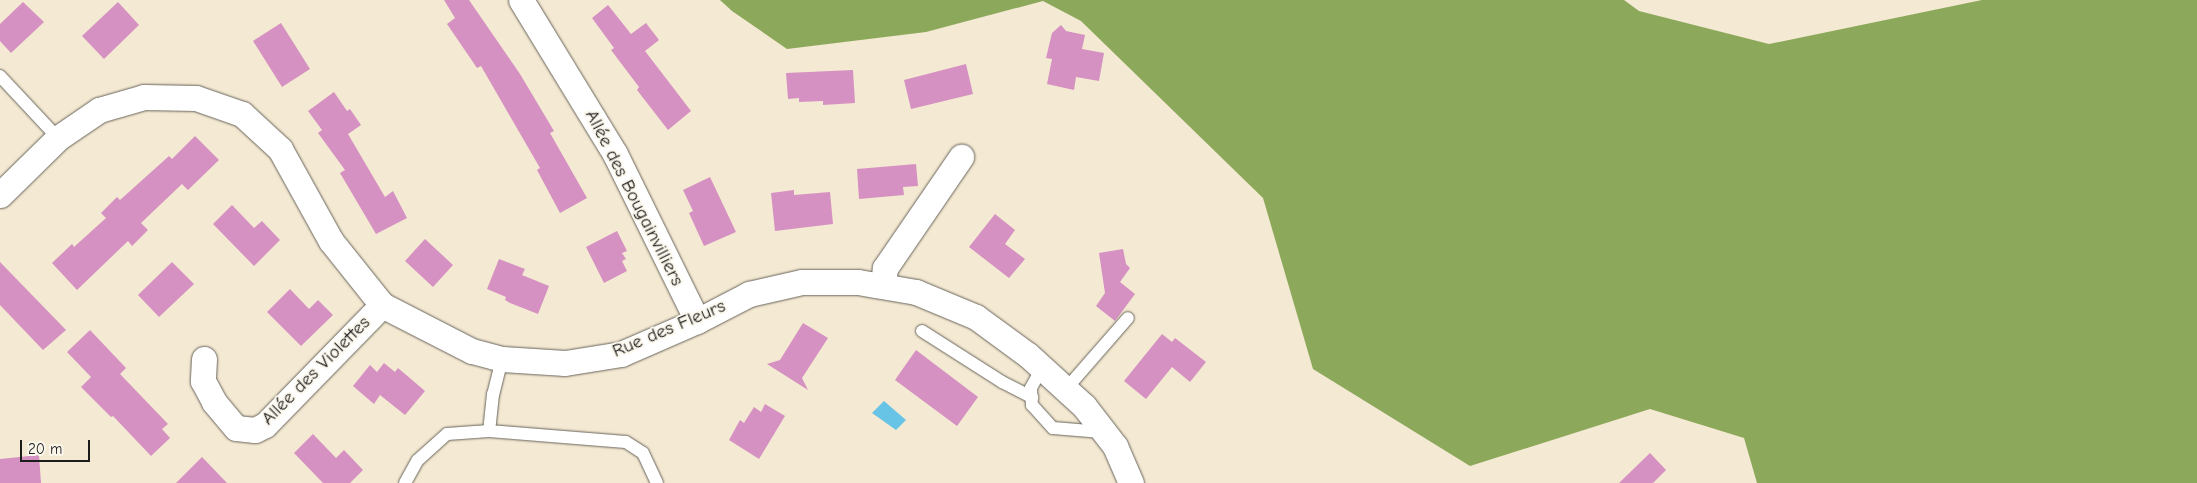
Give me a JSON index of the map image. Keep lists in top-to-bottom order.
{
  "streets": {
    "street": ["Allée des Bougainvilliers", "Rue des Fleurs", "Allée des Violettes"]
  },
  "crossings": [
    ["Allée des Bougainvilliers", "Rue des Fleurs"],
    ["Rue des Fleurs", "Allée des Violettes"]
  ],
  "scale_bar": "20 m"
}
